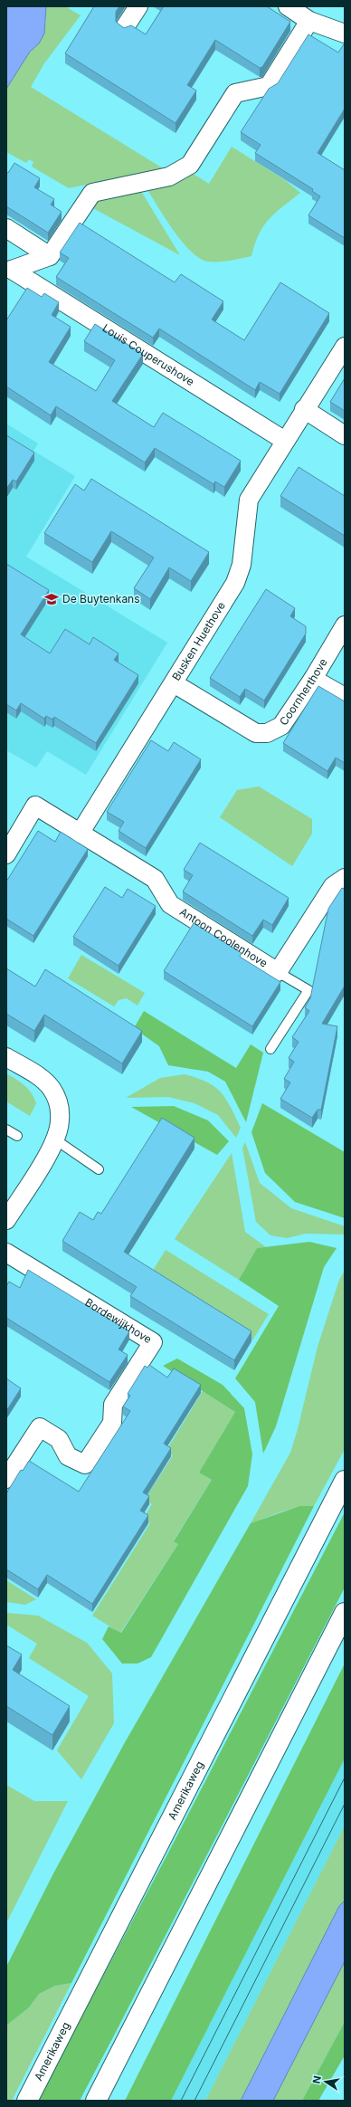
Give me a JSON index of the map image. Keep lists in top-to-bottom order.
{
  "streets": {
    "main road": ["Amerikaweg"],
    "street": [
      "Louis Couperushove",
      "Busken Huethove",
      "Coornherthove",
      "Antoon Coolenhove",
      "Bordewijkhove"
    ]
  },
  "crossings": [
    ["Louis Couperushove", "Busken Huethove"],
    ["Busken Huethove", "Coornherthove"],
    ["Busken Huethove", "Antoon Coolenhove"]
  ],
  "places": {
    "school or university": ["De Buytenkans"]
  },
  "north": "left"
}
